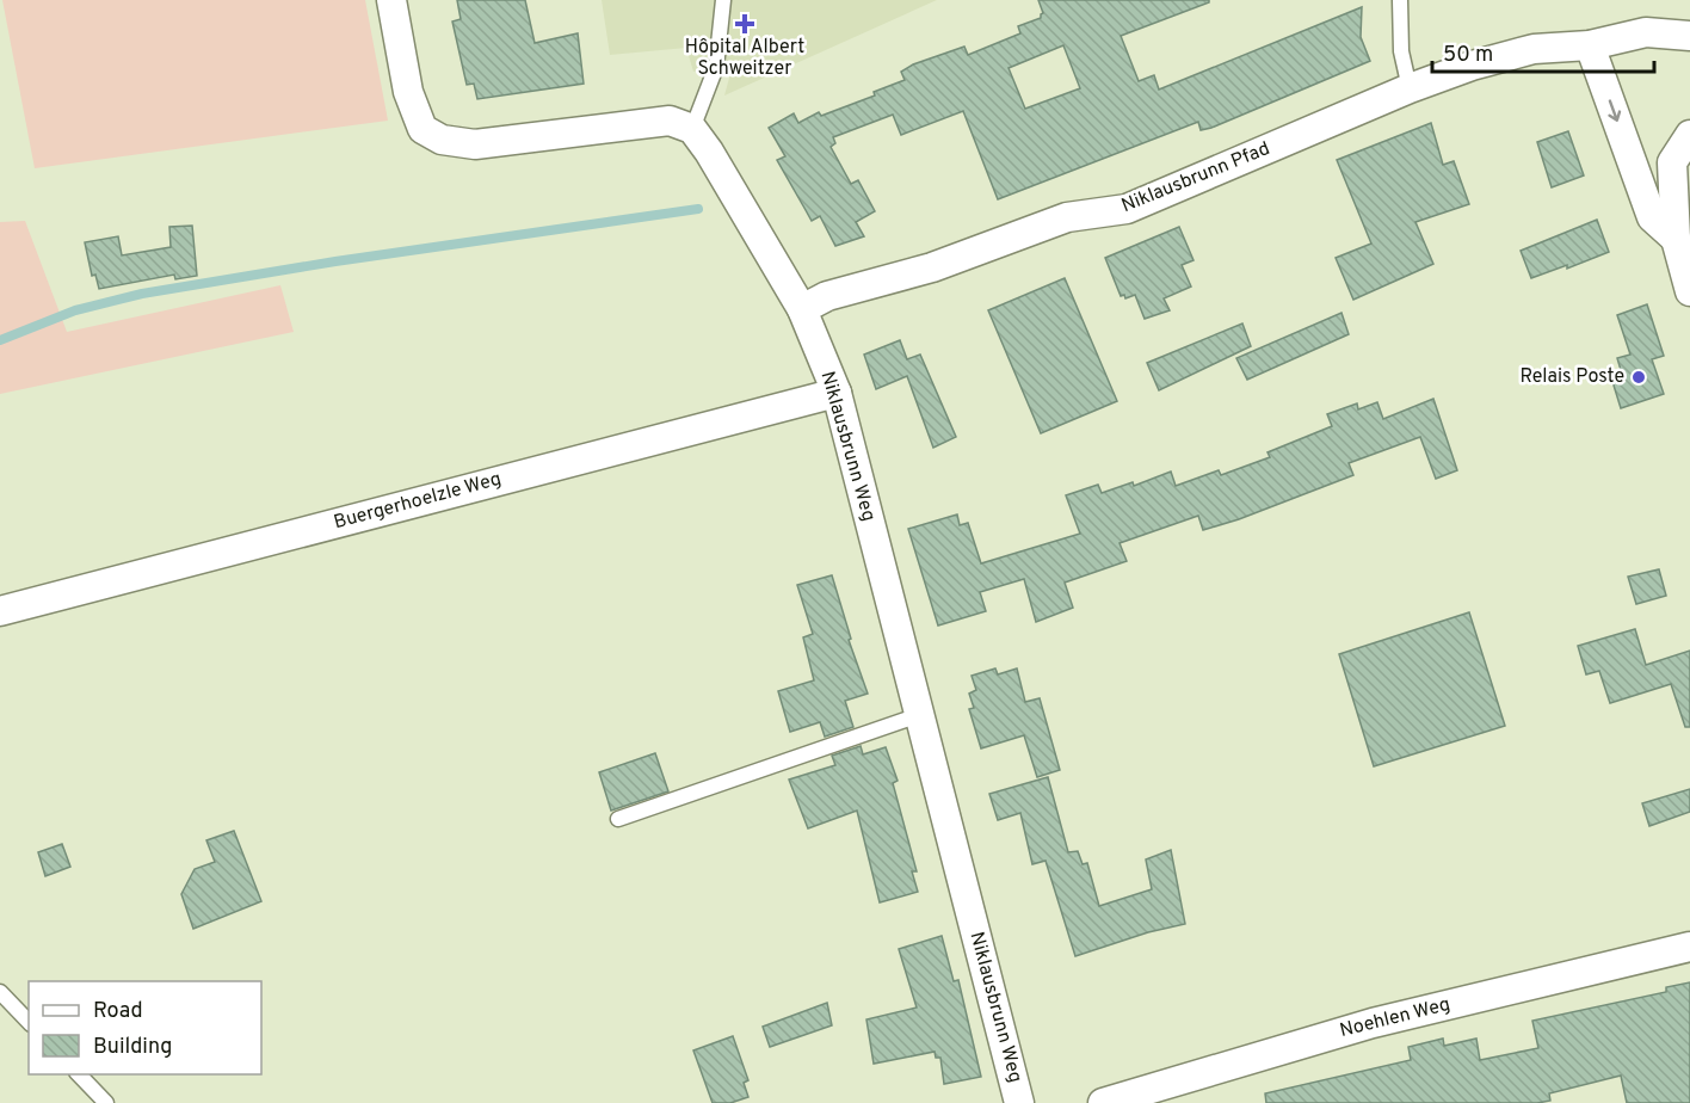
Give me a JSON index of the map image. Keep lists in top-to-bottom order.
{
  "streets": {
    "street": [
      "Niklausbrunn Pfad",
      "Niklausbrunn Weg",
      "Buergerhoelzle Weg",
      "Noehlen Weg"
    ]
  },
  "crossings": [
    ["Niklausbrunn Pfad", "Niklausbrunn Weg"],
    ["Niklausbrunn Weg", "Buergerhoelzle Weg"]
  ],
  "places": {
    "health": ["Hôpital Albert Schweitzer"],
    "other": ["Relais Poste"]
  },
  "legend": ["Road", "Building"],
  "scale_bar": "50 m"
}
